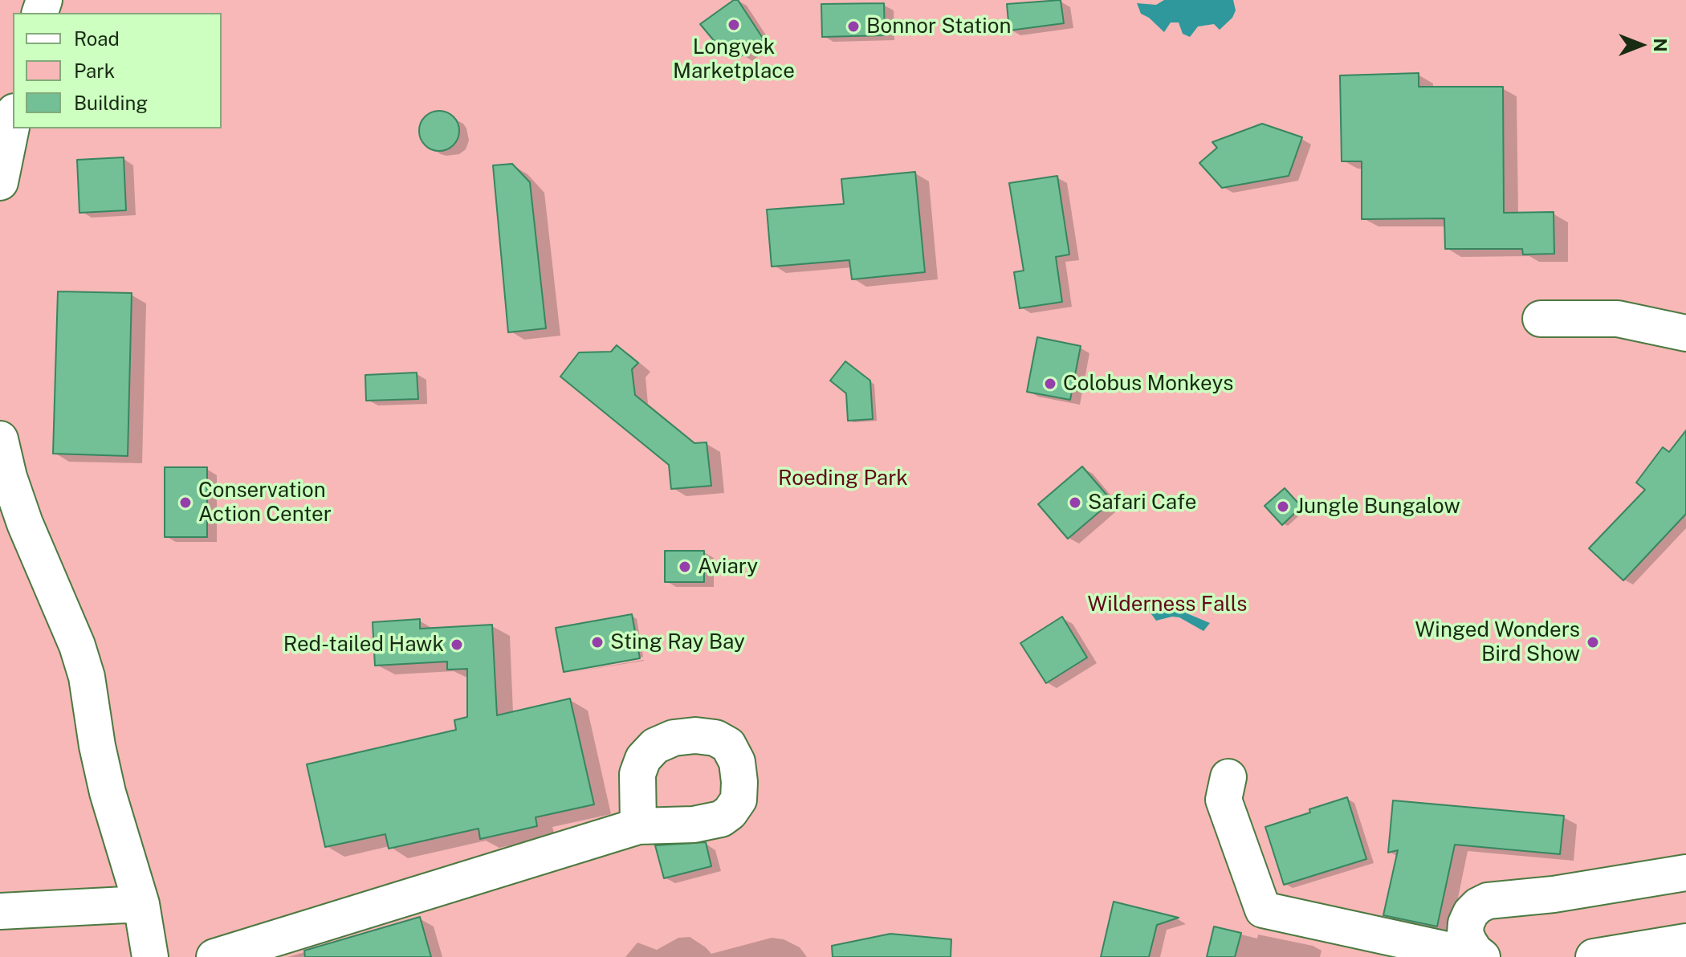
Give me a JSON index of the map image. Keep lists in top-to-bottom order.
{
  "parks": ["Roeding Park", "Wilderness Falls"],
  "places": [
    "Longvek Marketplace",
    "Bonnor Station",
    "Colobus Monkeys",
    "Conservation Action Center",
    "Safari Cafe",
    "Jungle Bungalow",
    "Aviary",
    "Sting Ray Bay",
    "Winged Wonders Bird Show",
    "Red-tailed Hawk"
  ],
  "legend": ["Road", "Park", "Building"],
  "north": "right"
}
